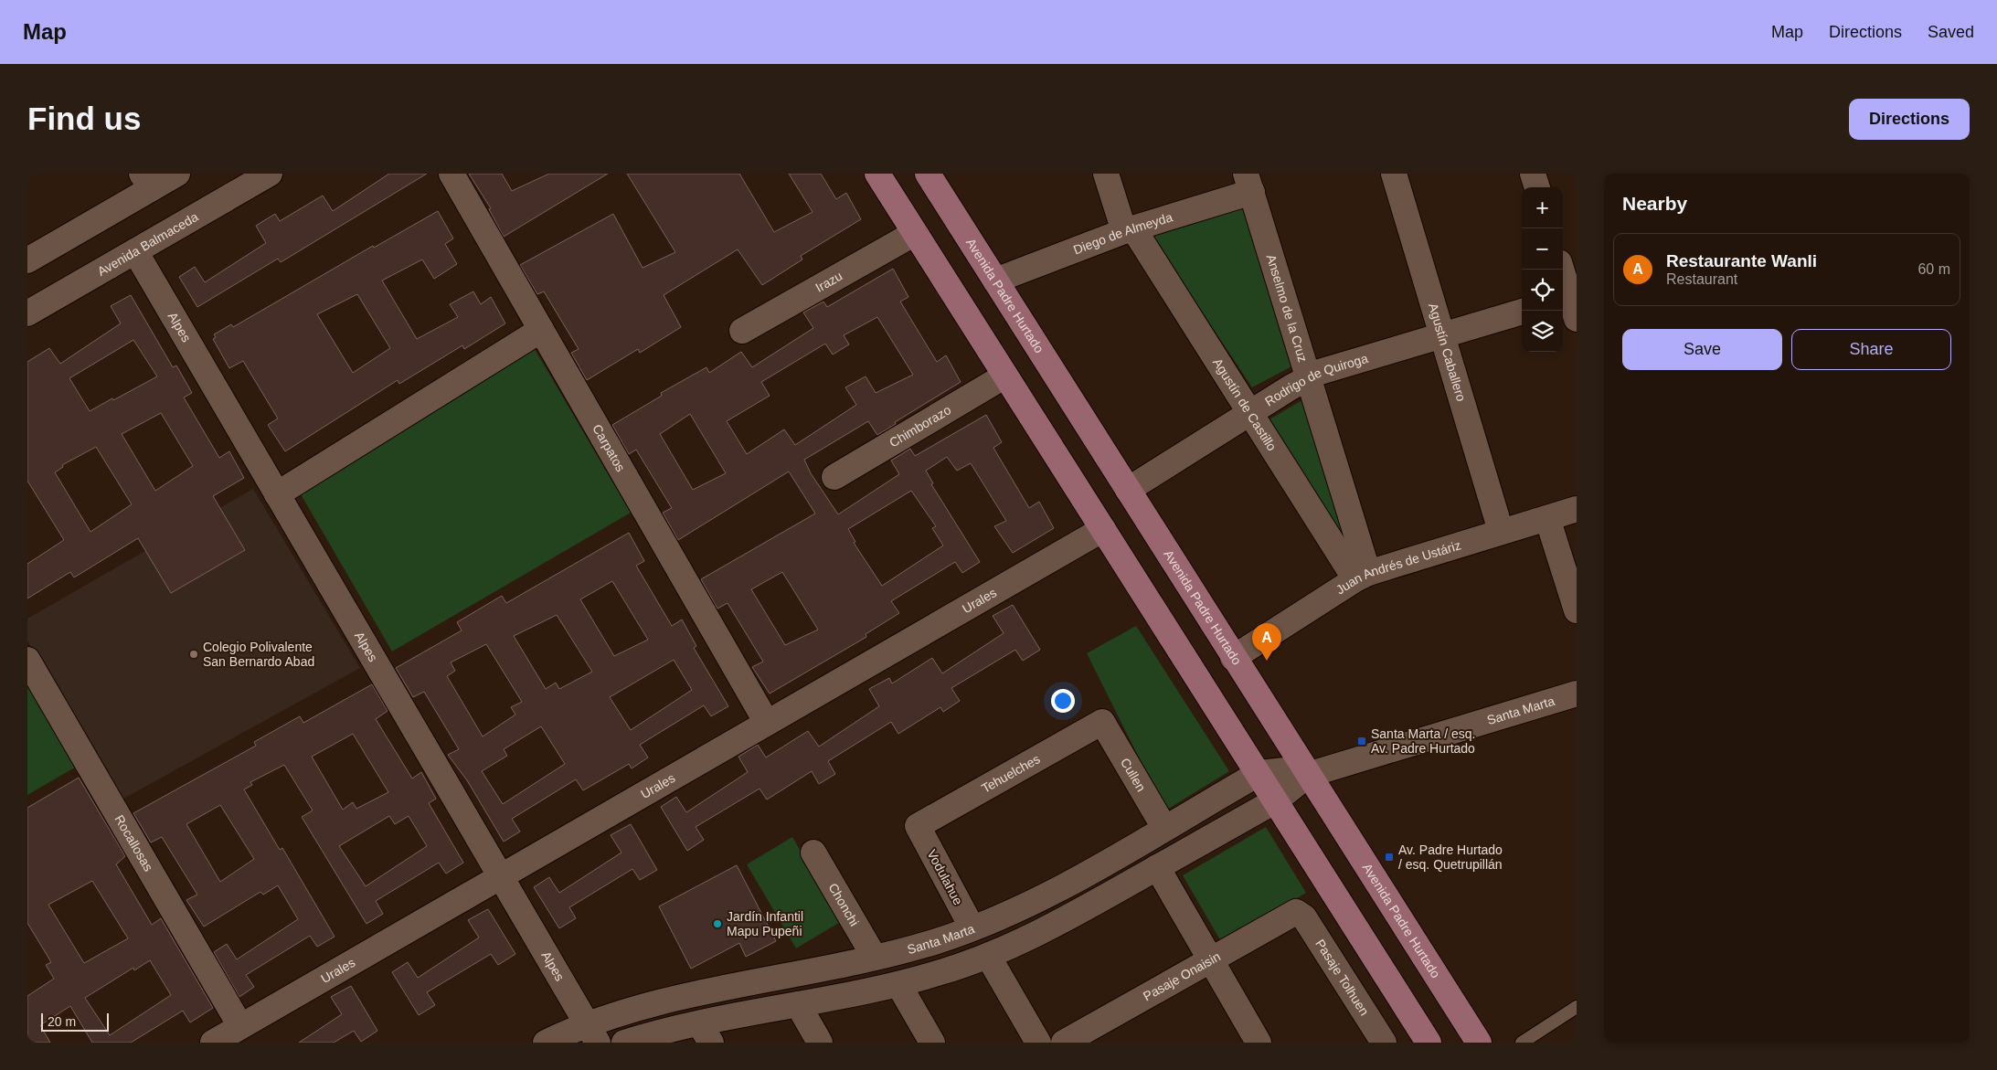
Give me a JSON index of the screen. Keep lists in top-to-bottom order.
{
  "streets": {
    "main road": ["Avenida Padre Hurtado"],
    "street": [
      "Diego de Almeyda",
      "Avenida Balmaceda",
      "Irazu",
      "Anselmo de la Cruz",
      "Alpes",
      "Agustín Caballero",
      "Rodrigo de Quiroga",
      "Agustín de Castillo",
      "Chimborazo",
      "Carpatos",
      "Juan Andrés de Ustáriz",
      "Urales",
      "Santa Marta",
      "Tehuelches",
      "Cullen",
      "Rocallosas",
      "Vodulahue",
      "Chonchi",
      "Pasaje Onaisin",
      "Pasaje Tolhuen"
    ]
  },
  "crossings": [
    ["Diego de Almeyda", "Avenida Padre Hurtado"],
    ["Diego de Almeyda", "Anselmo de la Cruz"],
    ["Diego de Almeyda", "Agustín de Castillo"],
    ["Avenida Balmaceda", "Alpes"],
    ["Avenida Padre Hurtado", "Rodrigo de Quiroga"],
    ["Avenida Padre Hurtado", "Juan Andrés de Ustáriz"],
    ["Avenida Padre Hurtado", "Santa Marta"],
    ["Anselmo de la Cruz", "Rodrigo de Quiroga"],
    ["Anselmo de la Cruz", "Agustín de Castillo"],
    ["Anselmo de la Cruz", "Juan Andrés de Ustáriz"],
    ["Alpes", "Urales"],
    ["Alpes", "Santa Marta"],
    ["Agustín Caballero", "Rodrigo de Quiroga"],
    ["Agustín Caballero", "Juan Andrés de Ustáriz"],
    ["Rodrigo de Quiroga", "Agustín de Castillo"],
    ["Agustín de Castillo", "Juan Andrés de Ustáriz"],
    ["Carpatos", "Urales"],
    ["Urales", "Rocallosas"],
    ["Santa Marta", "Cullen"],
    ["Santa Marta", "Vodulahue"],
    ["Santa Marta", "Chonchi"],
    ["Tehuelches", "Cullen"],
    ["Tehuelches", "Vodulahue"],
    ["Pasaje Onaisin", "Pasaje Tolhuen"]
  ],
  "places": {
    "other": ["Colegio Polivalente San Bernardo Abad", "Jardín Infantil Mapu Pupeñi"],
    "transit": ["Santa Marta / esq. Av. Padre Hurtado", "Av. Padre Hurtado / esq. Quetrupillán"]
  },
  "scale_bar": "20 m",
  "page": {
    "header": "Map",
    "nav": ["Map", "Directions", "Saved"],
    "buttons": [
      "Directions",
      ["Save", "Share"]
    ],
    "title": "Find us",
    "heading": "Nearby",
    "map_buttons": ["+", "−"],
    "list": [
      {
        "mark": "A",
        "name": "Restaurante Wanli",
        "note": "Restaurant",
        "value": "60 m"
      }
    ],
    "pins": "A",
    "scale": "20 m"
  }
}
